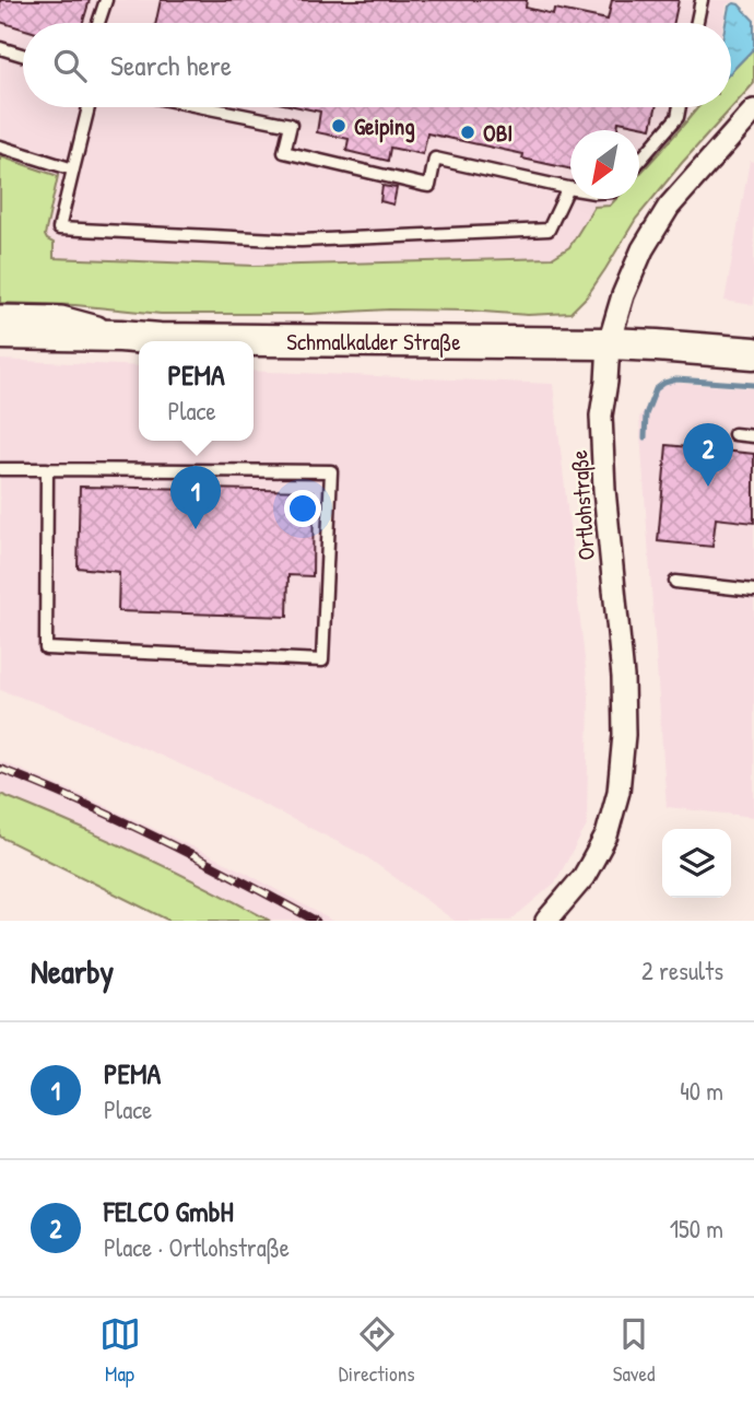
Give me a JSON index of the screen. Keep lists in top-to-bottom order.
{
  "streets": {
    "main road": ["Schmalkalder Straße"],
    "street": ["Ortlohstraße"]
  },
  "crossings": [
    ["Schmalkalder Straße", "Ortlohstraße"]
  ],
  "places": ["Geiping", "OBI"],
  "north": "bottom left",
  "page": {
    "search": "Search here",
    "popup": ["PEMA", "Place"],
    "pins": ["2", "1"],
    "heading": ["Nearby", "2 results"],
    "list": [
      {
        "mark": "1",
        "name": "PEMA",
        "note": "Place",
        "value": "40 m"
      },
      {
        "mark": "2",
        "name": "FELCO GmbH",
        "note": "Place · Ortlohstraße",
        "value": "150 m"
      }
    ],
    "nav": ["Map", "Directions", "Saved"]
  }
}
